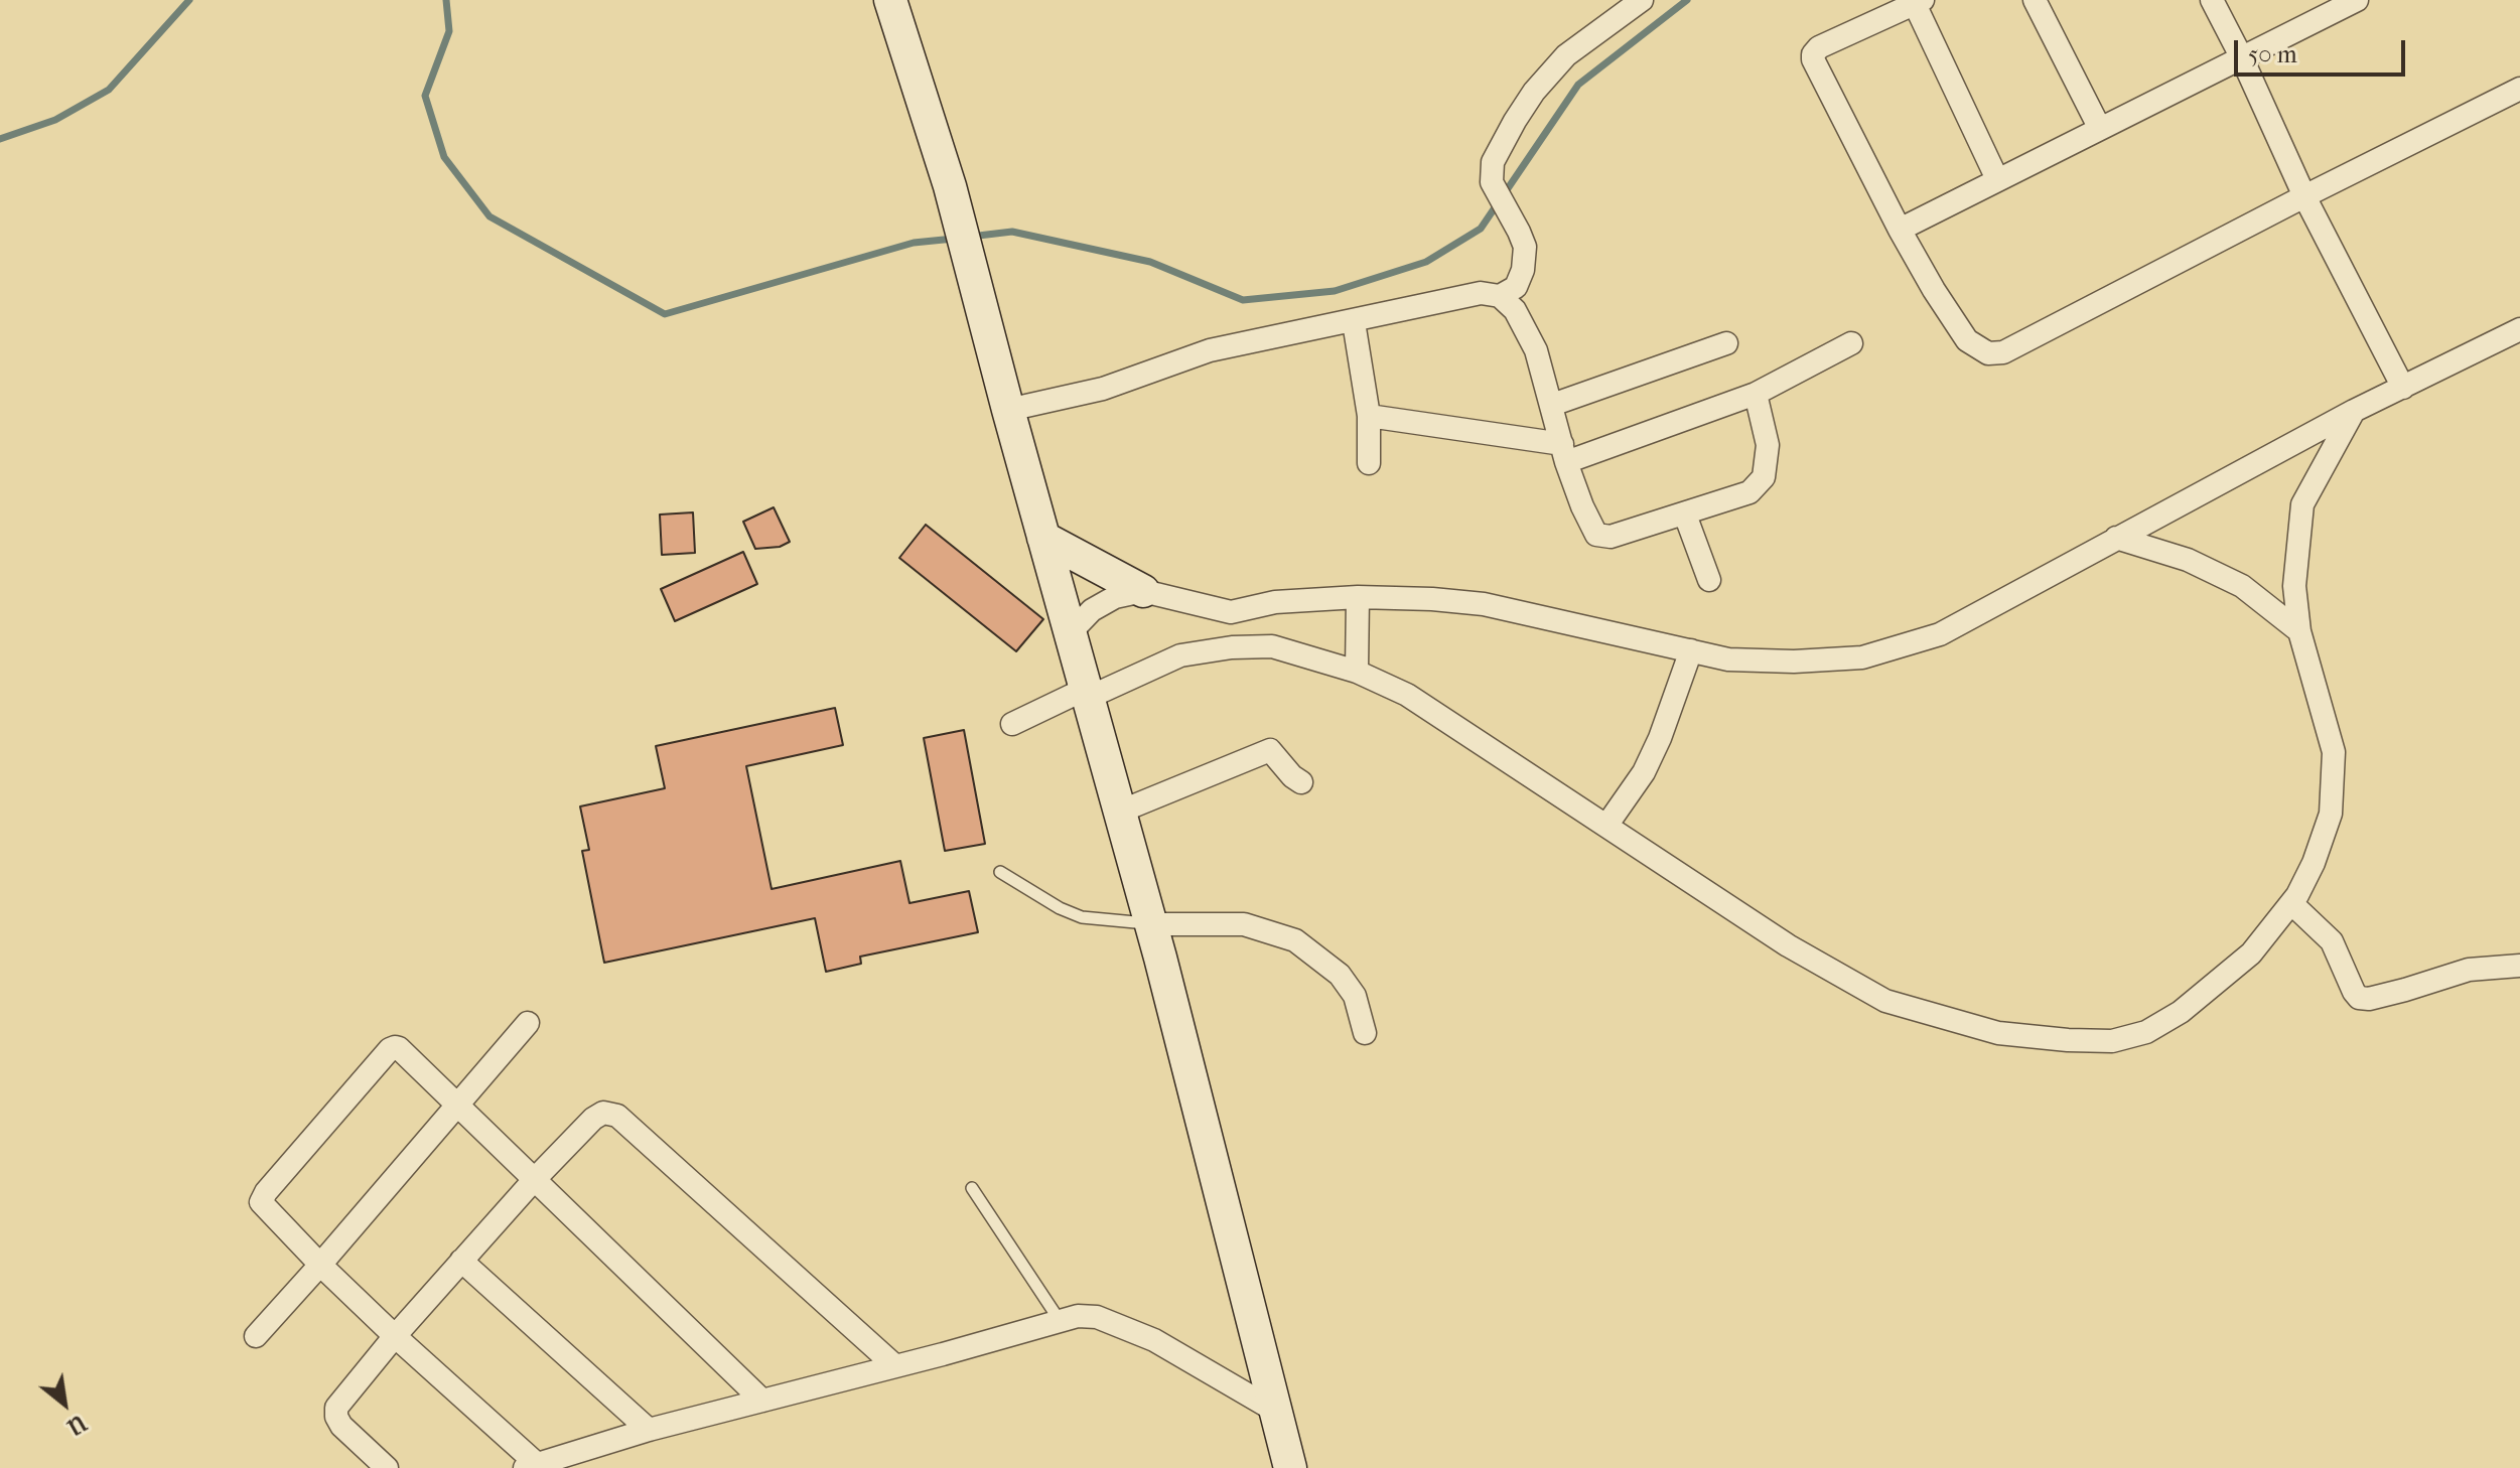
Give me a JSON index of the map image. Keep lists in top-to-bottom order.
{
  "scale_bar": "50 m",
  "north": "bottom right"
}
